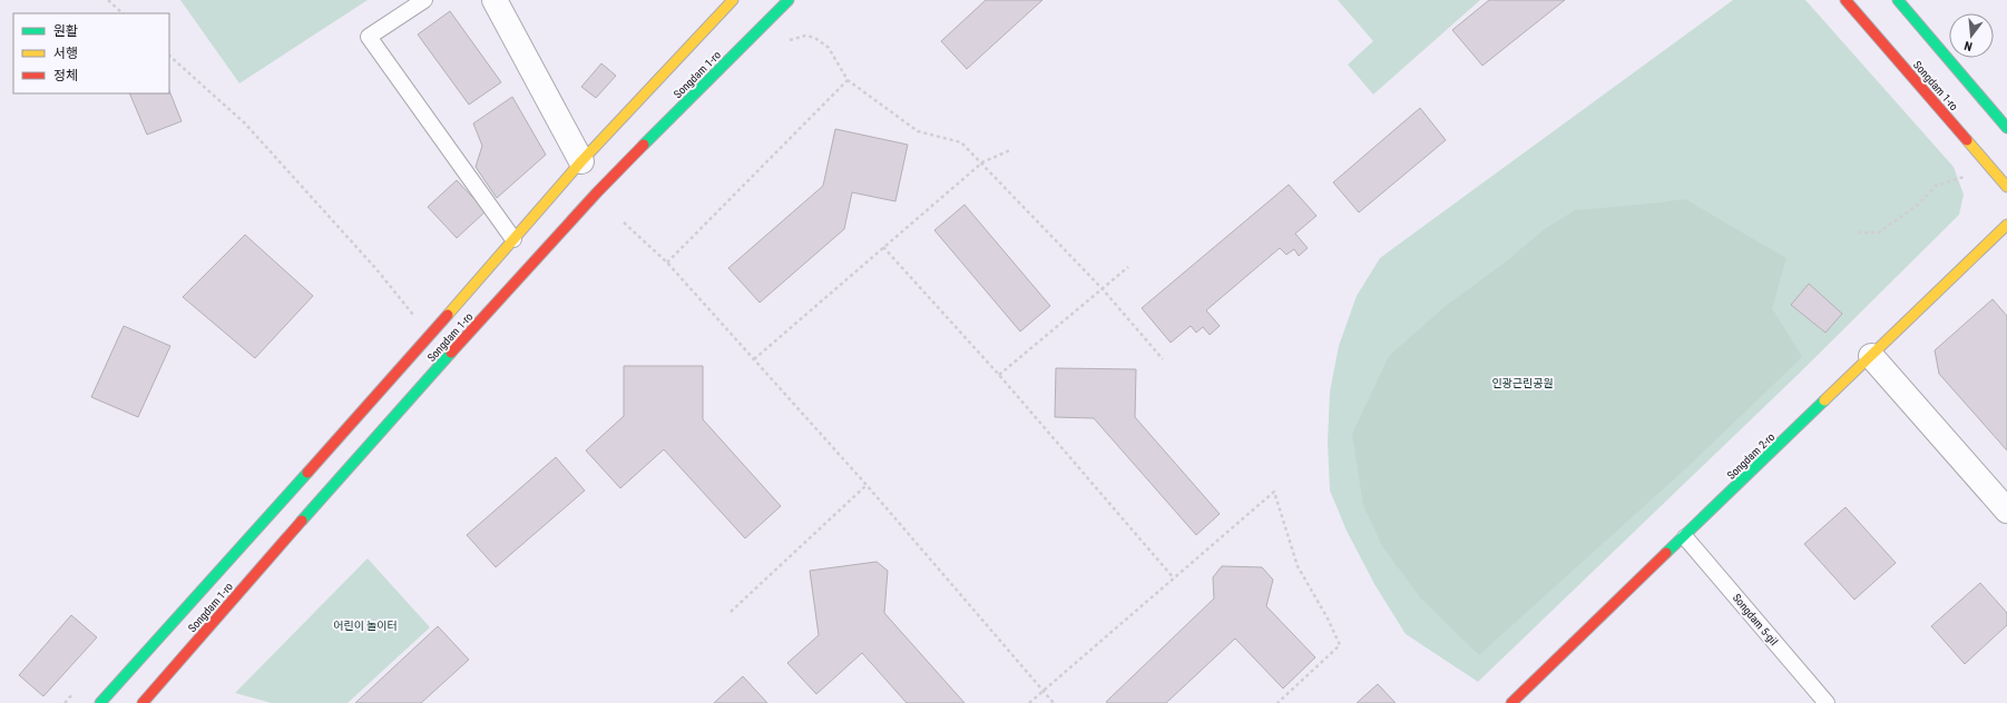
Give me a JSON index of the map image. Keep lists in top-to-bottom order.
{
  "streets": {
    "main road": ["Songdam 1-ro", "Songdam 2-ro"],
    "lane": ["Songdam 5-gil"]
  },
  "crossings": [
    ["Songdam 2-ro", "Songdam 5-gil"]
  ],
  "parks": ["인광근린공원", "어린이 놀이터"],
  "legend": ["원활", "서행", "정체"],
  "north": "bottom"
}
